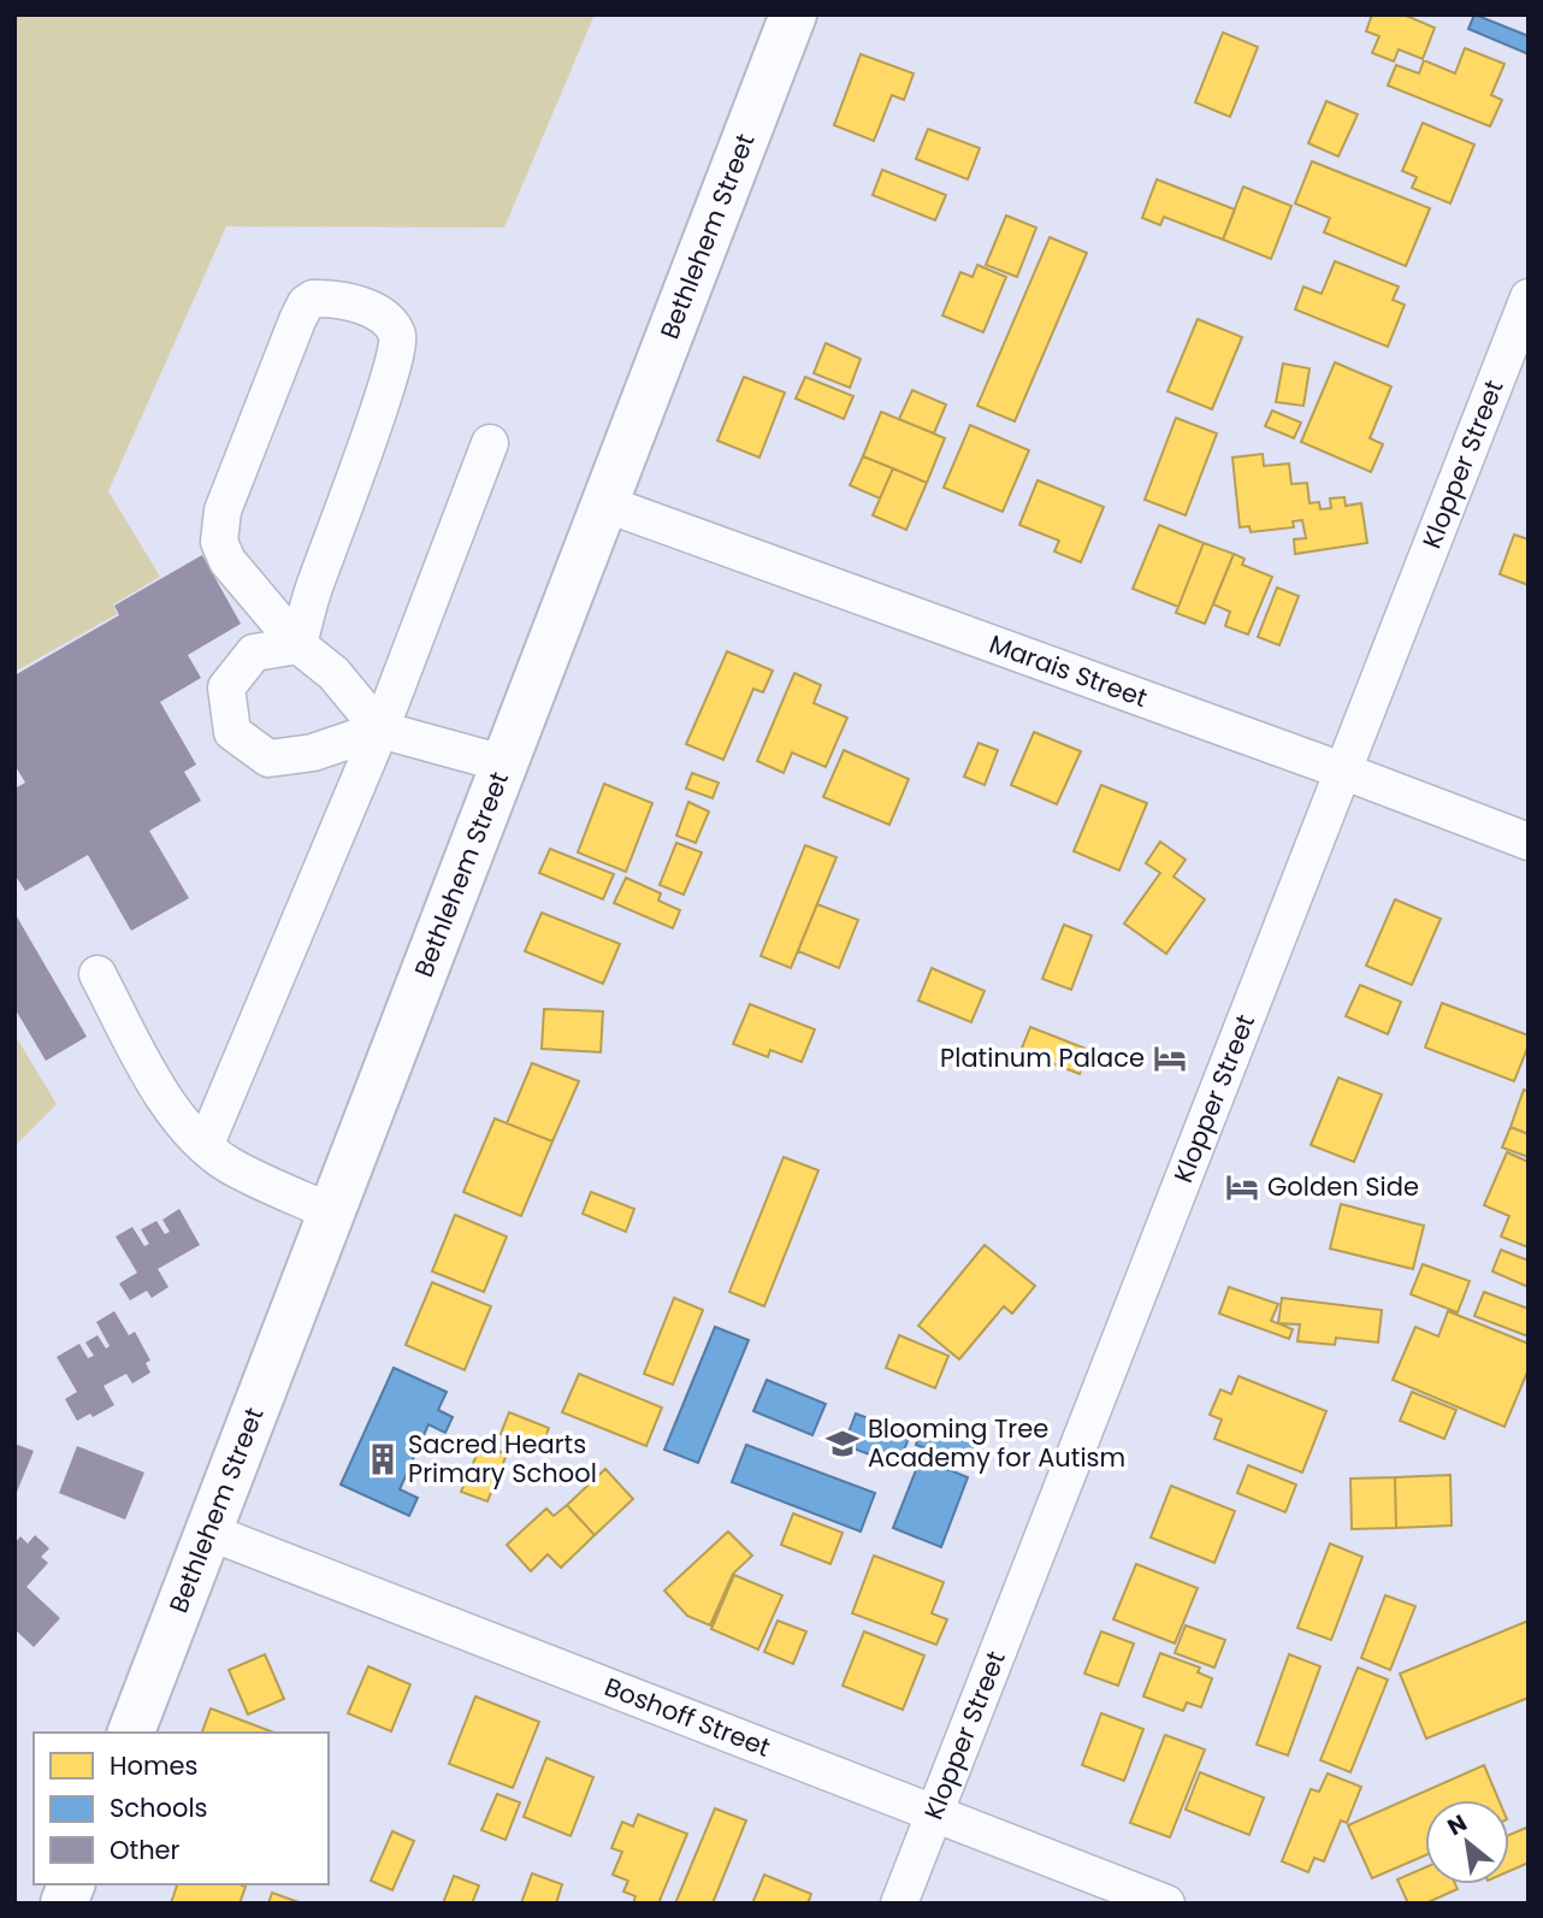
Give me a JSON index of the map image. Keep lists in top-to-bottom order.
{
  "streets": {
    "main road": ["Bethlehem Street"],
    "street": ["Klopper Street", "Marais Street", "Boshoff Street"]
  },
  "crossings": [
    ["Bethlehem Street", "Marais Street"],
    ["Bethlehem Street", "Boshoff Street"],
    ["Klopper Street", "Marais Street"],
    ["Klopper Street", "Boshoff Street"]
  ],
  "places": {
    "hotel": ["Platinum Palace", "Golden Side"],
    "school or university": ["Blooming Tree Academy for Autism"],
    "building": ["Sacred Hearts Primary School"]
  },
  "legend": ["Homes", "Schools", "Other"],
  "north": "top left"
}
